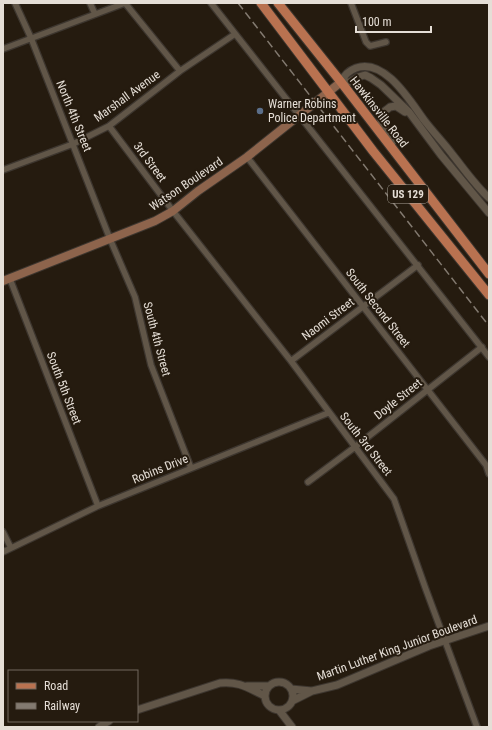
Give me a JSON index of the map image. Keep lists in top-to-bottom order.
{
  "streets": {
    "main road": ["Hawkinsville Road", "Watson Boulevard", "US 129"],
    "street": [
      "Marshall Avenue",
      "North 4th Street",
      "3rd Street",
      "South Second Street",
      "Naomi Street",
      "South 4th Street",
      "South 5th Street",
      "Doyle Street",
      "South 3rd Street",
      "Robins Drive",
      "Martin Luther King Junior Boulevard"
    ]
  },
  "crossings": [
    ["Marshall Avenue", "North 4th Street"],
    ["Marshall Avenue", "3rd Street"],
    ["Hawkinsville Road", "Watson Boulevard"],
    ["North 4th Street", "Watson Boulevard"],
    ["North 4th Street", "South 4th Street"],
    ["3rd Street", "Watson Boulevard"],
    ["3rd Street", "South 3rd Street"],
    ["Watson Boulevard", "US 129"],
    ["Watson Boulevard", "South Second Street"],
    ["Watson Boulevard", "South 4th Street"],
    ["Watson Boulevard", "South 5th Street"],
    ["Watson Boulevard", "South 3rd Street"],
    ["South Second Street", "Naomi Street"],
    ["South Second Street", "Doyle Street"],
    ["Naomi Street", "South 3rd Street"],
    ["South 4th Street", "Robins Drive"],
    ["South 5th Street", "Robins Drive"],
    ["Doyle Street", "South 3rd Street"],
    ["South 3rd Street", "Robins Drive"],
    ["South 3rd Street", "Martin Luther King Junior Boulevard"]
  ],
  "places": ["Warner Robins Police Department"],
  "legend": ["Road", "Railway"],
  "scale_bar": "100 m"
}
